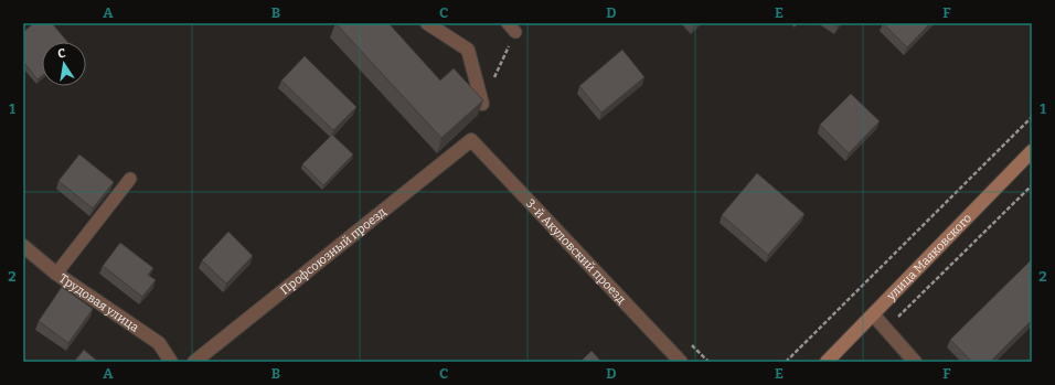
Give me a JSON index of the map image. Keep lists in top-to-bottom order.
{
  "streets": {
    "street": [
      "Профсоюзный проезд",
      "3-й Акуловский проезд",
      "улица Маяковского",
      "Трудовая улица"
    ]
  },
  "crossings": [
    ["Профсоюзный проезд", "3-й Акуловский проезд"]
  ],
  "north": "top",
  "grid": {
    "columns": [
      "A",
      "B",
      "C",
      "D",
      "E",
      "F"
    ],
    "rows": ["1", "2"]
  }
}
